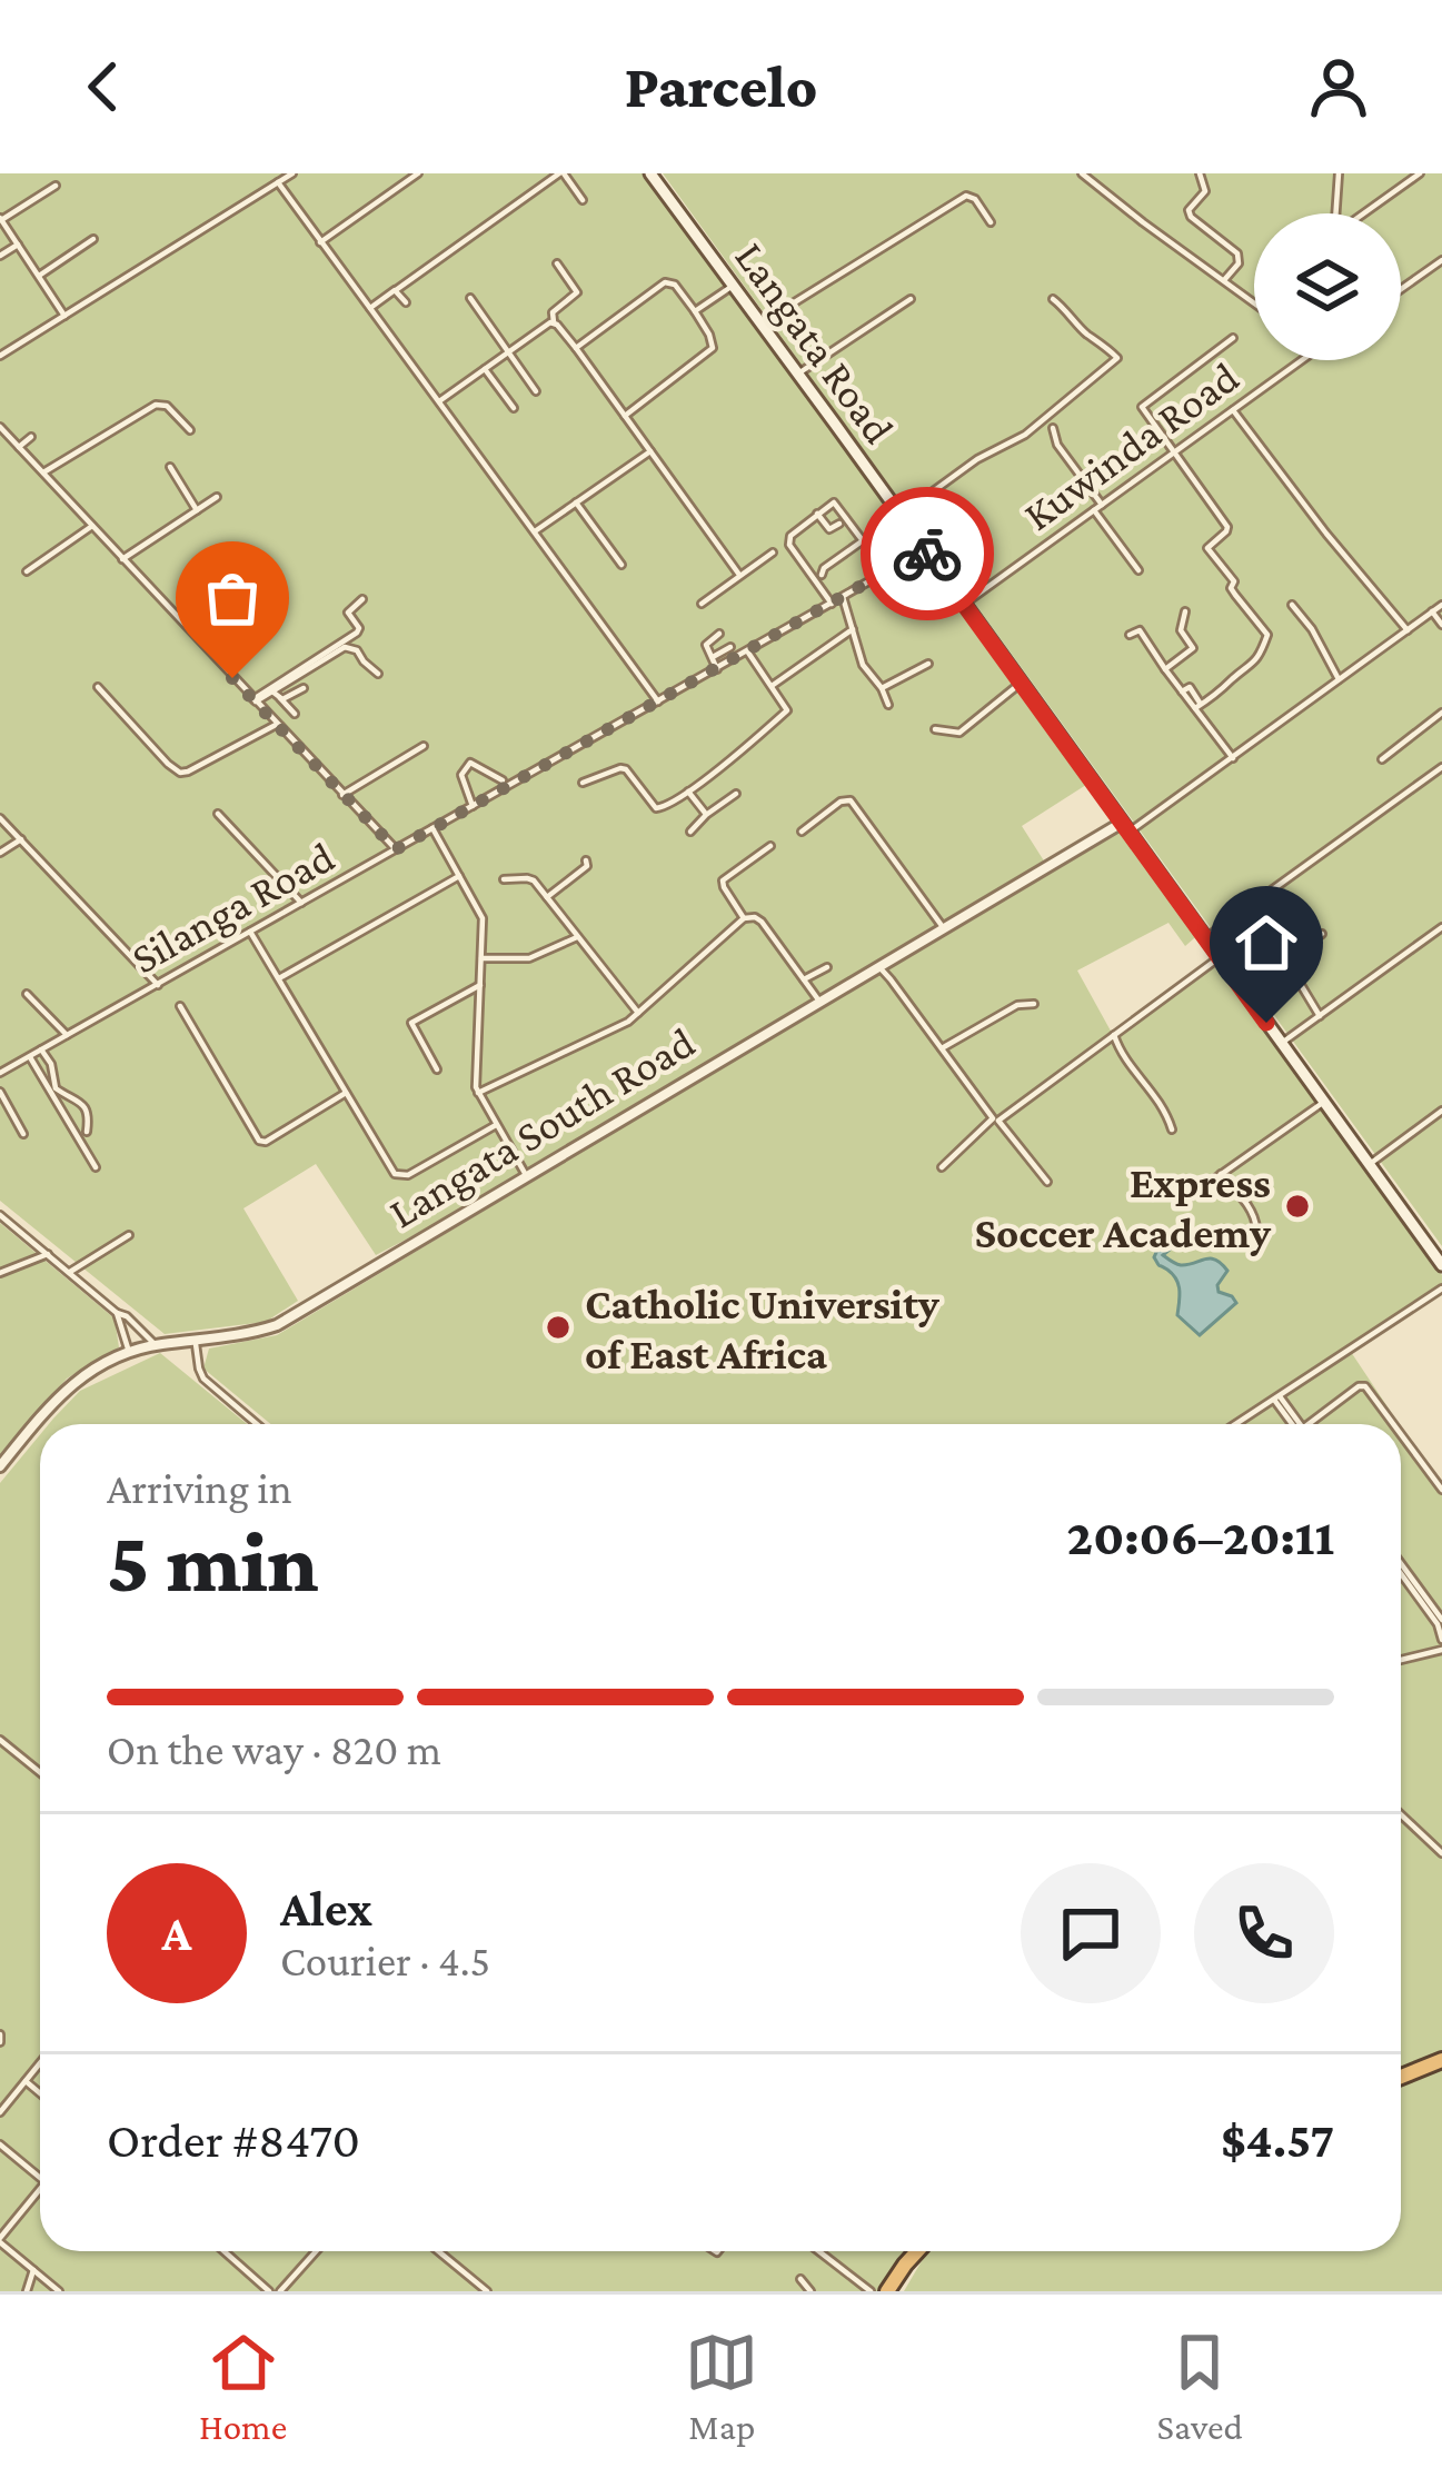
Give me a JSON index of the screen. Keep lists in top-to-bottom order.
{
  "streets": {
    "main road": ["Langata Road"],
    "street": ["Kuwinda Road", "Silanga Road", "Langata South Road"]
  },
  "crossings": [
    ["Langata Road", "Kuwinda Road"],
    ["Langata Road", "Silanga Road"],
    ["Langata Road", "Langata South Road"]
  ],
  "places": ["Express Soccer Academy", "Catholic University of East Africa"],
  "page": {
    "header": "Parcelo",
    "heading": ["5 min", "Arriving in", "20:06–20:11"],
    "panel": [
      "Alex",
      "Courier · 4.5",
      "Order #8470",
      "$4.57"
    ],
    "bar": "On the way · 820 m",
    "round": "A",
    "tabs": ["Home", "Map", "Saved"]
  }
}
